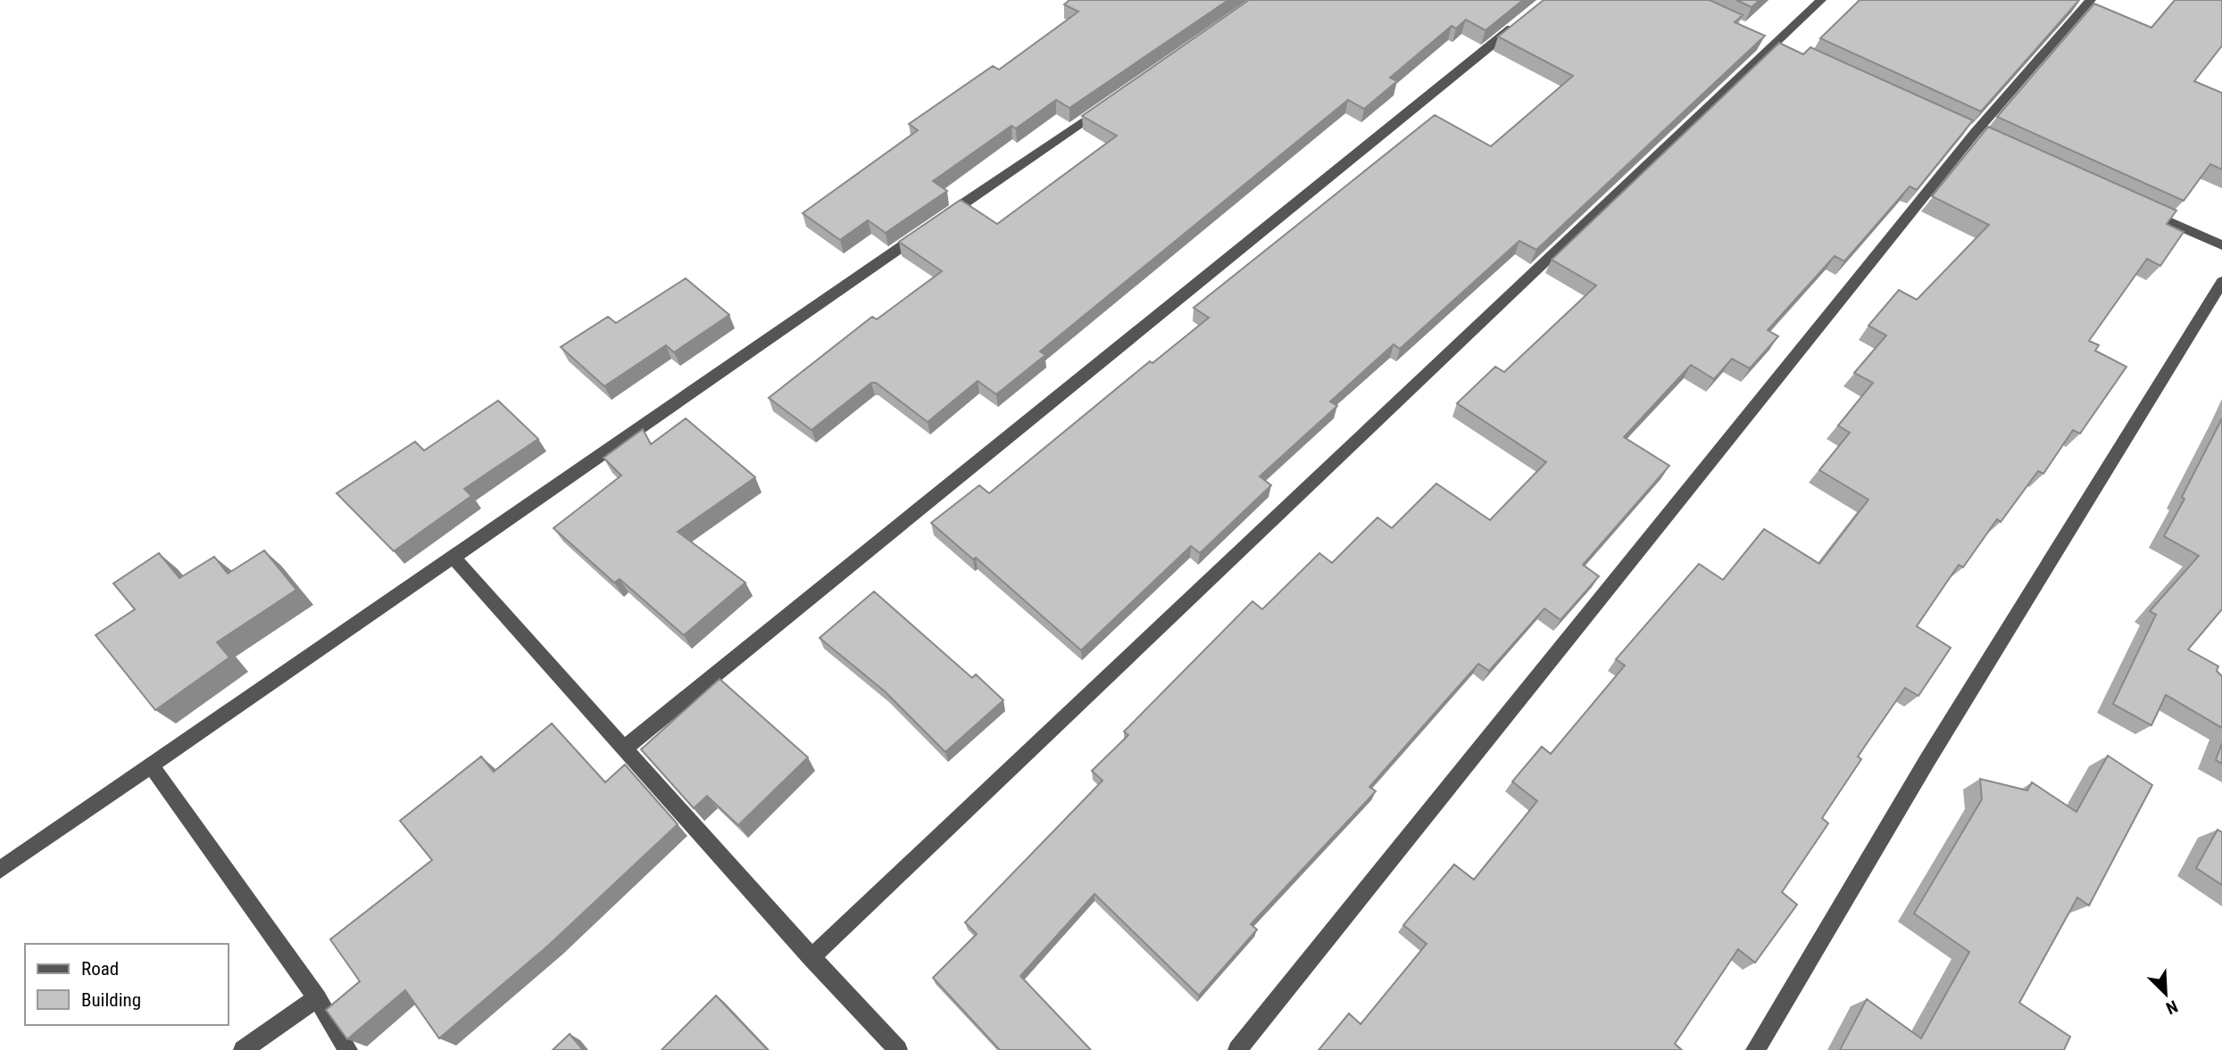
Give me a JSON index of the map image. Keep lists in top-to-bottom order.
{
  "legend": ["Road", "Building"],
  "north": "bottom right"
}
